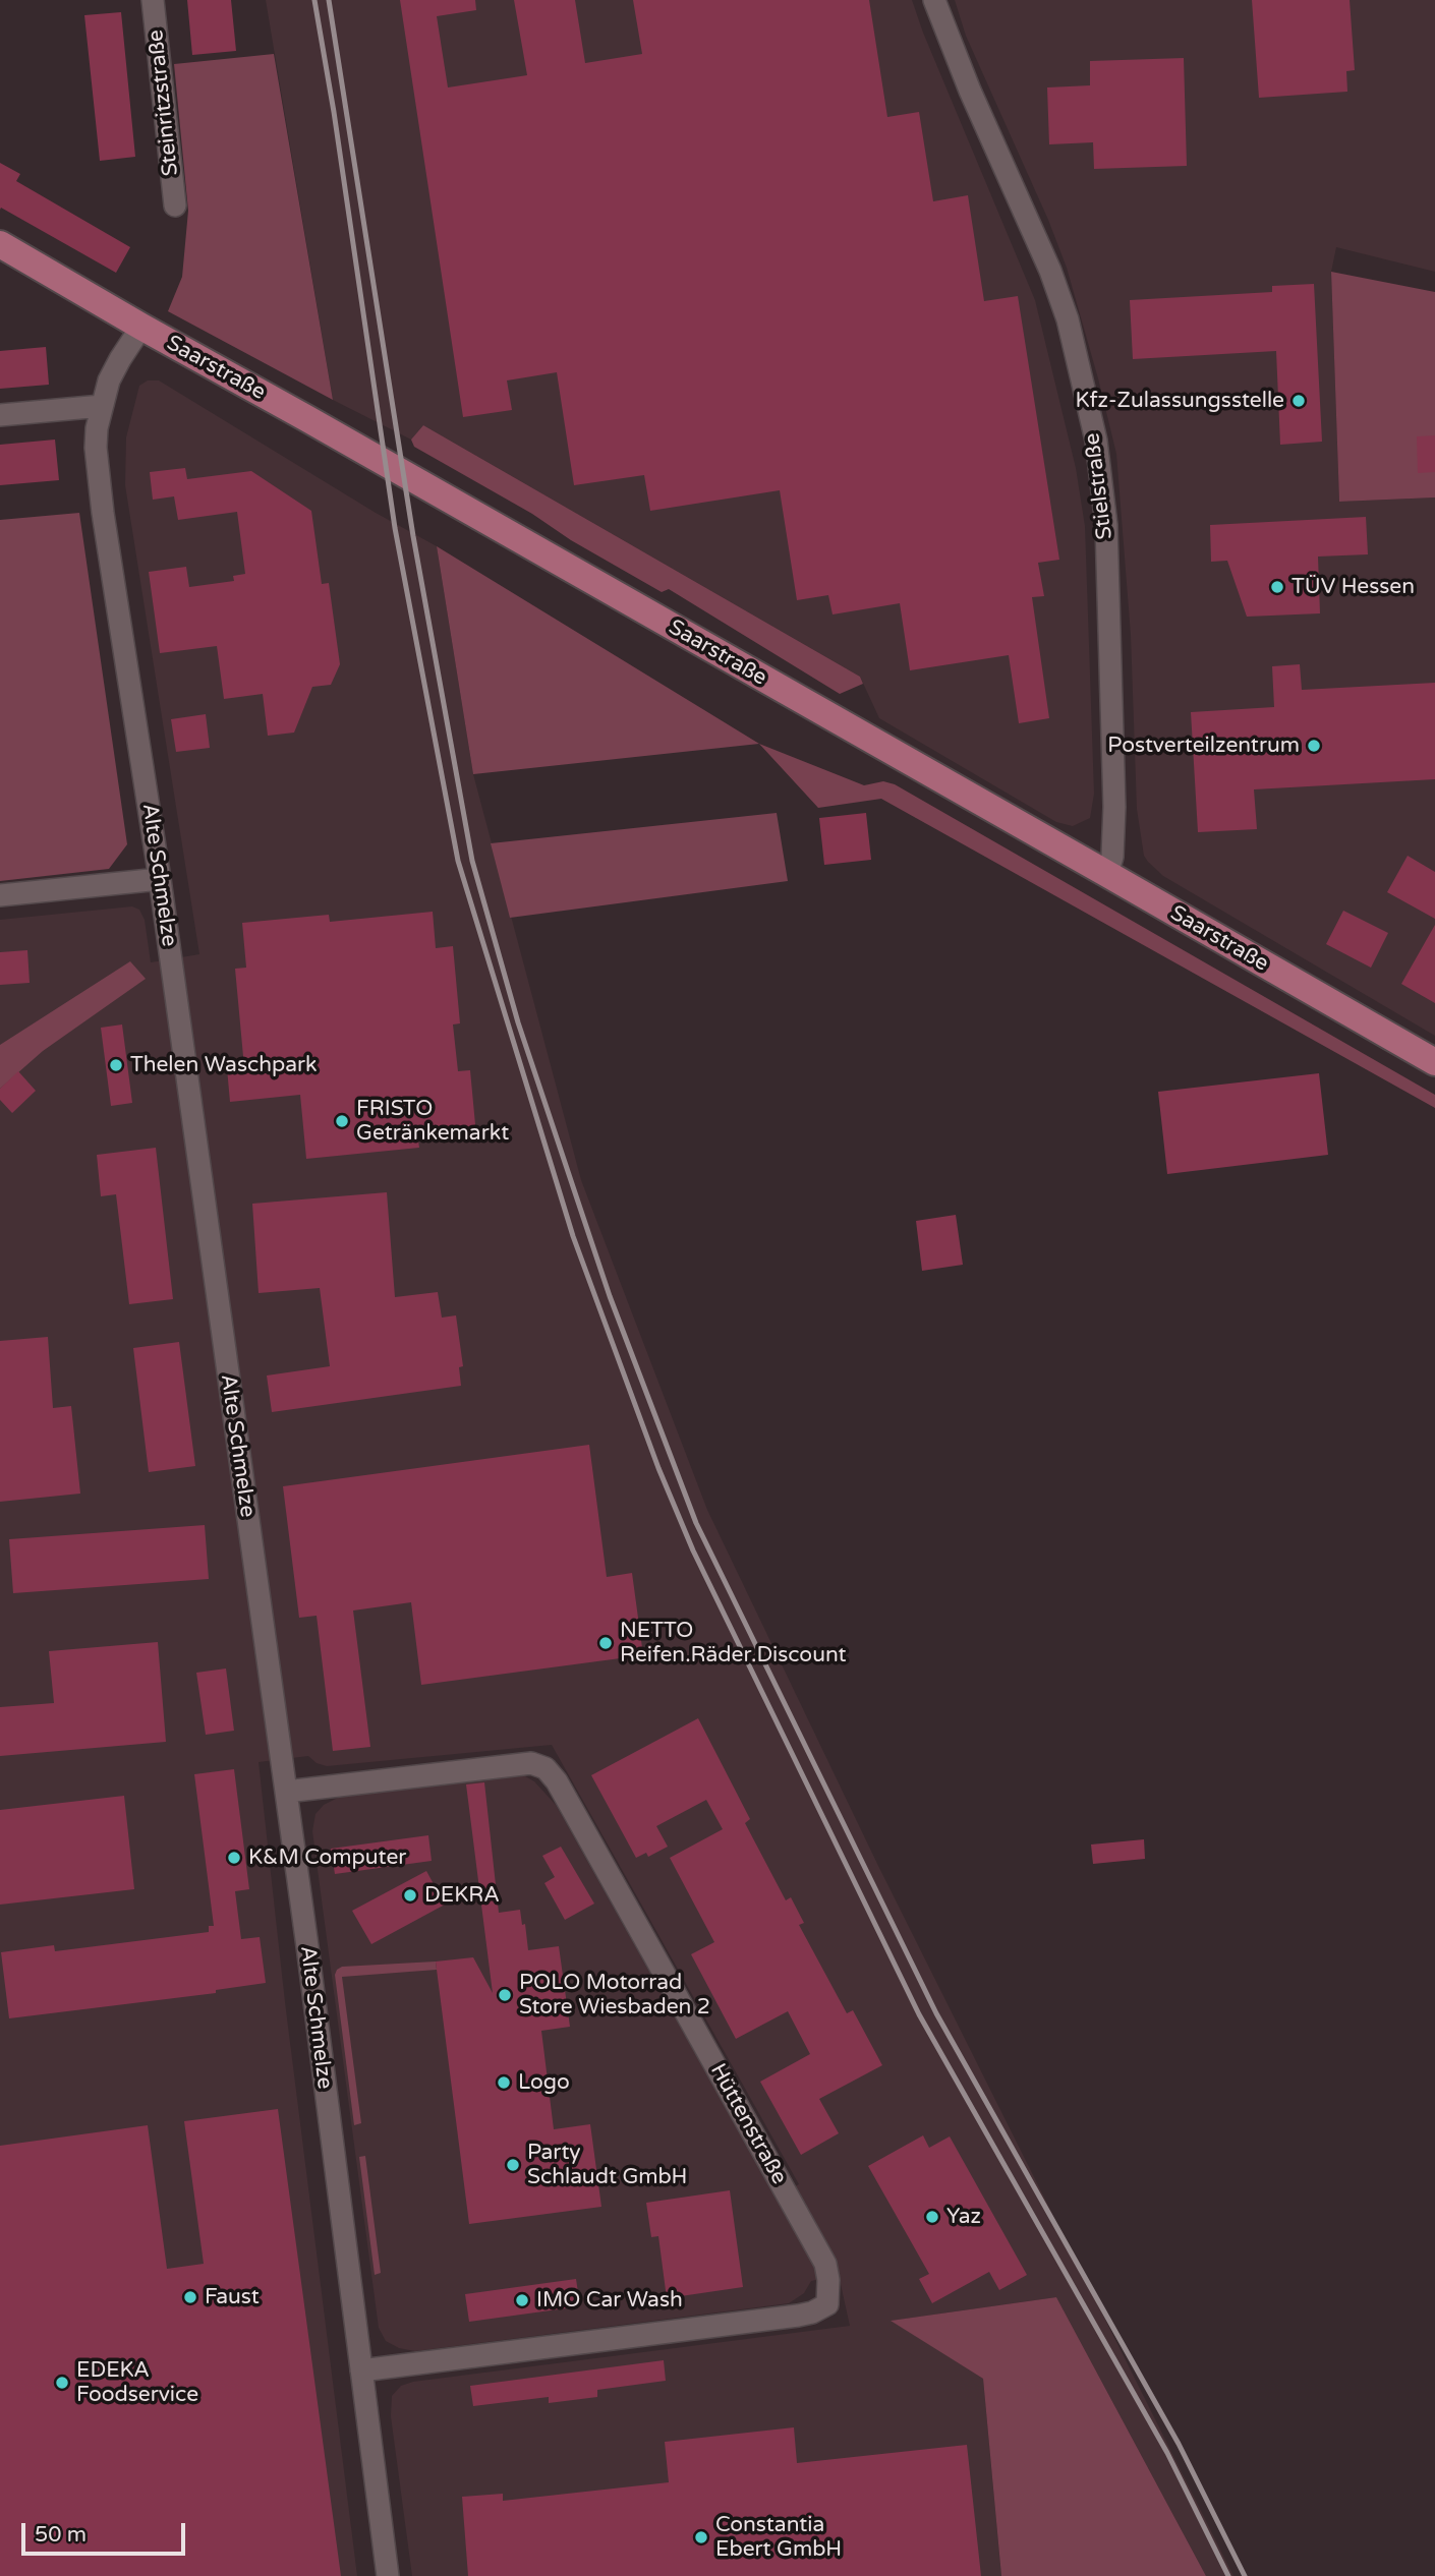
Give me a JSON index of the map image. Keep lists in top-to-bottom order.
{
  "streets": {
    "main road": ["Saarstraße"],
    "street": [
      "Steinritzstraße",
      "Stielstraße",
      "Alte Schmelze",
      "Hüttenstraße"
    ]
  },
  "crossings": [
    ["Saarstraße", "Stielstraße"],
    ["Saarstraße", "Alte Schmelze"],
    ["Alte Schmelze", "Hüttenstraße"]
  ],
  "places": [
    "Kfz-Zulassungsstelle",
    "TÜV Hessen",
    "Postverteilzentrum",
    "Thelen Waschpark",
    "FRISTO Getränkemarkt",
    "NETTO Reifen.Räder.Discount",
    "K&M Computer",
    "DEKRA",
    "POLO Motorrad Store Wiesbaden 2",
    "Logo",
    "Party Schlaudt GmbH",
    "Yaz",
    "Faust",
    "IMO Car Wash",
    "EDEKA Foodservice",
    "Constantia Ebert GmbH"
  ],
  "scale_bar": "50 m"
}
